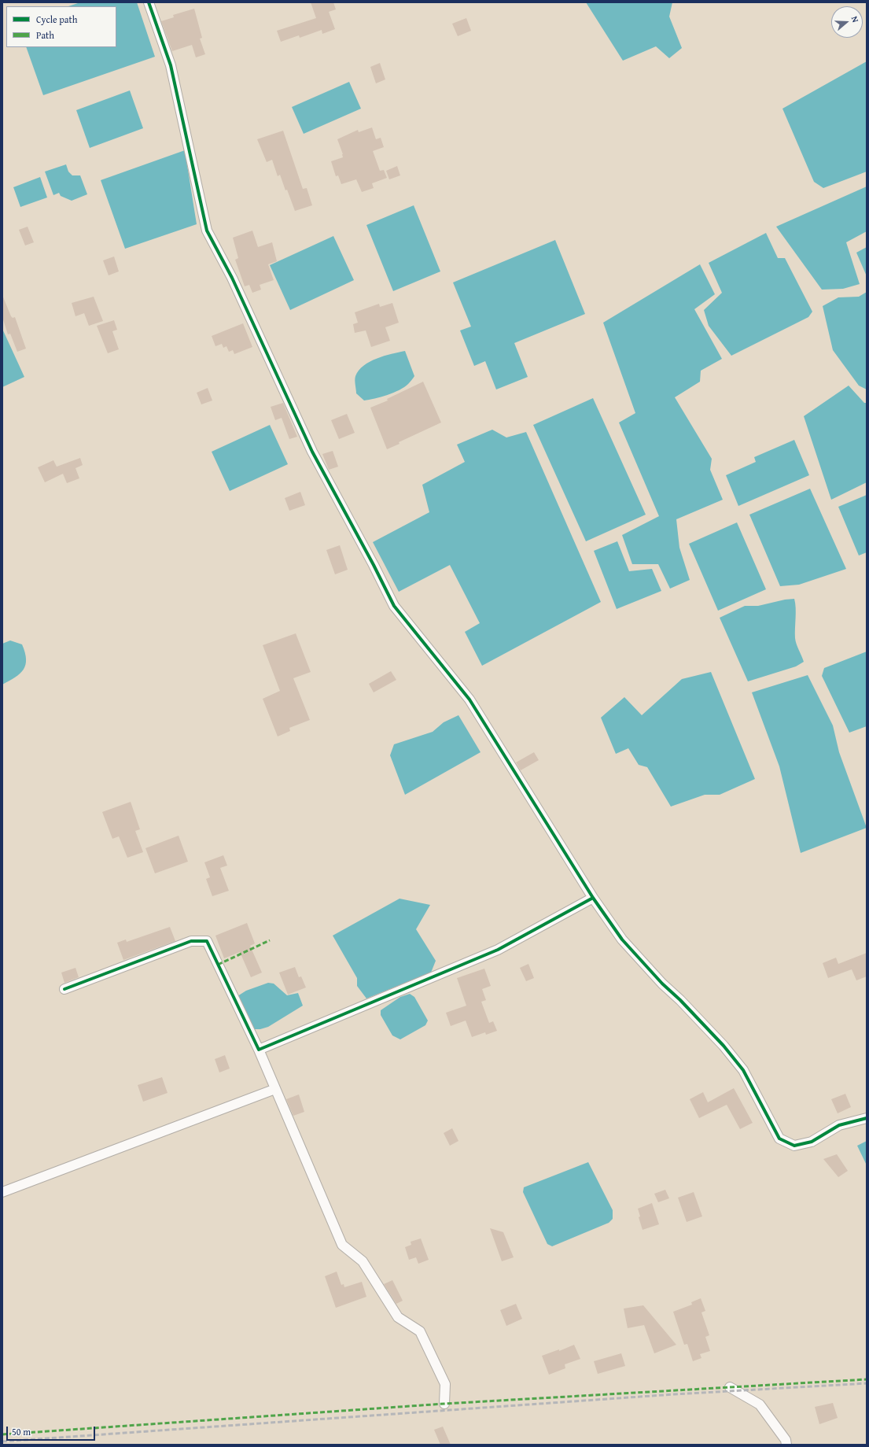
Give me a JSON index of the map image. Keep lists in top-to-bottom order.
{
  "legend": ["Cycle path", "Path"],
  "scale_bar": "50 m",
  "north": "right"
}
